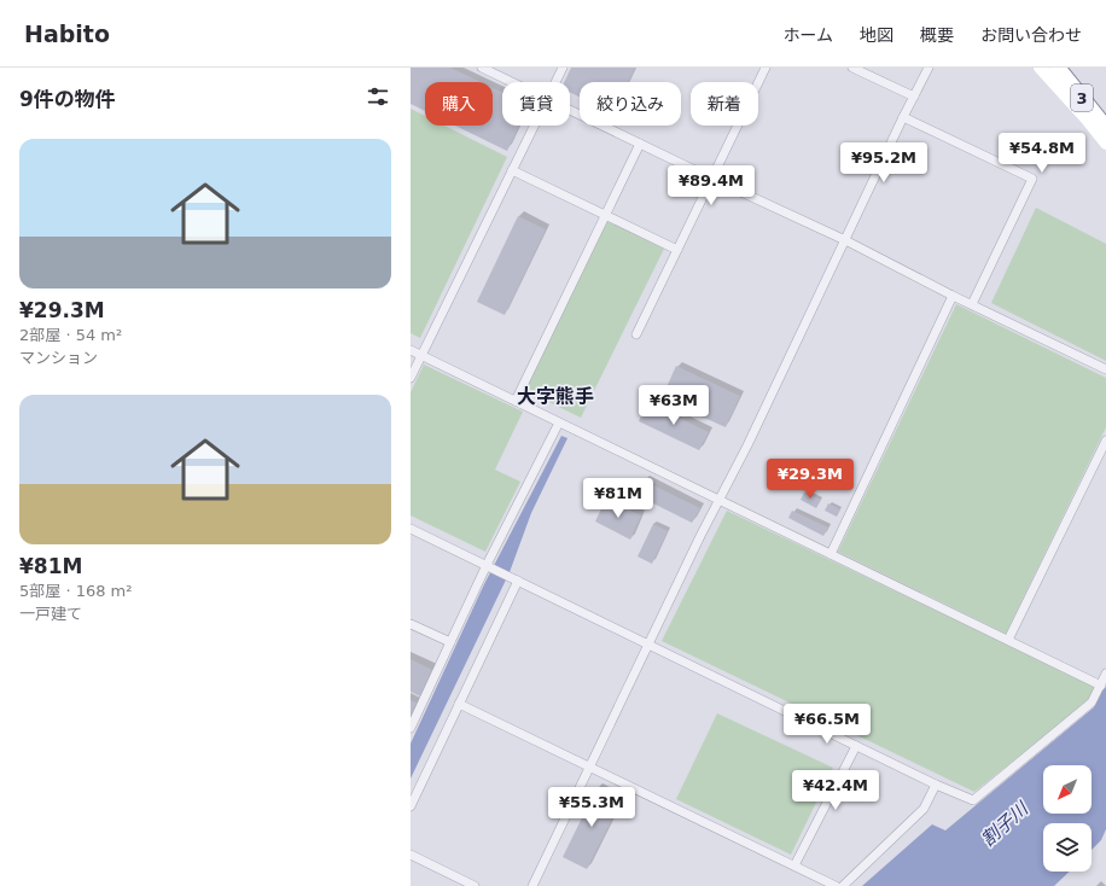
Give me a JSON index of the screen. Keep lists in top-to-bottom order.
{
  "streets": {
    "highway": ["3"]
  },
  "districts": ["大字熊手"],
  "water": ["割子川"],
  "north": "bottom left",
  "page": {
    "header": "Habito",
    "nav": [
      "ホーム",
      "地図",
      "概要",
      "お問い合わせ"
    ],
    "heading": "9件の物件",
    "chip": [
      "購入",
      "賃貸",
      "絞り込み",
      "新着"
    ],
    "list": [
      {
        "name": "¥29.3M",
        "note": "2部屋 · 54 m² · マンション"
      },
      {
        "name": "¥81M",
        "note": "5部屋 · 168 m² · 一戸建て"
      }
    ],
    "price": [
      "¥54.8M",
      "¥95.2M",
      "¥89.4M",
      "¥63M",
      "¥29.3M",
      "¥81M",
      "¥66.5M",
      "¥42.4M",
      "¥55.3M"
    ]
  }
}
